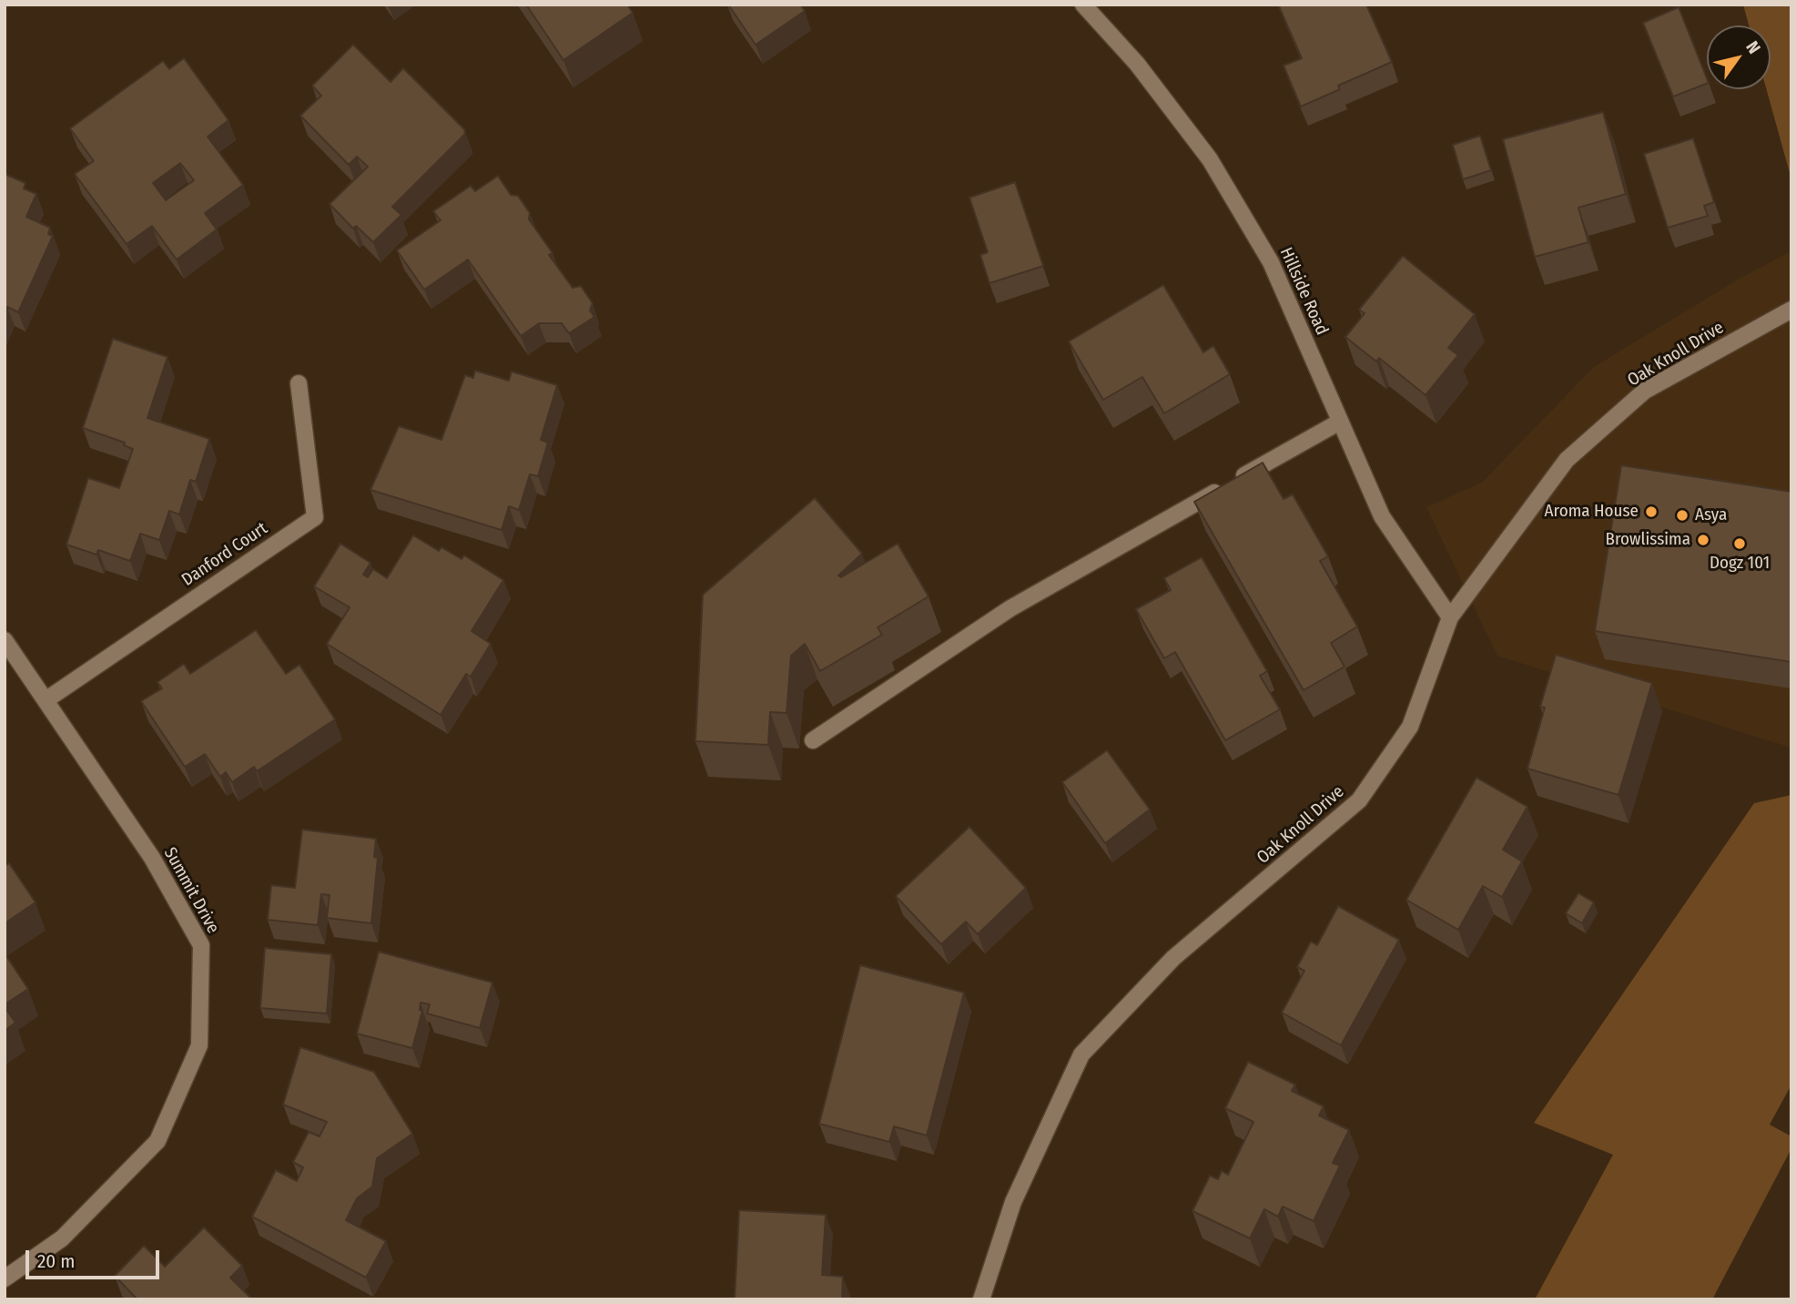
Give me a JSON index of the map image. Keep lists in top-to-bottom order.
{
  "streets": {
    "street": [
      "Hillside Road",
      "Oak Knoll Drive",
      "Danford Court",
      "Summit Drive"
    ]
  },
  "crossings": [
    ["Hillside Road", "Oak Knoll Drive"],
    ["Danford Court", "Summit Drive"]
  ],
  "places": [
    "Aroma House",
    "Asya",
    "Browlissima",
    "Dogz 101"
  ],
  "scale_bar": "20 m",
  "north": "top right"
}
